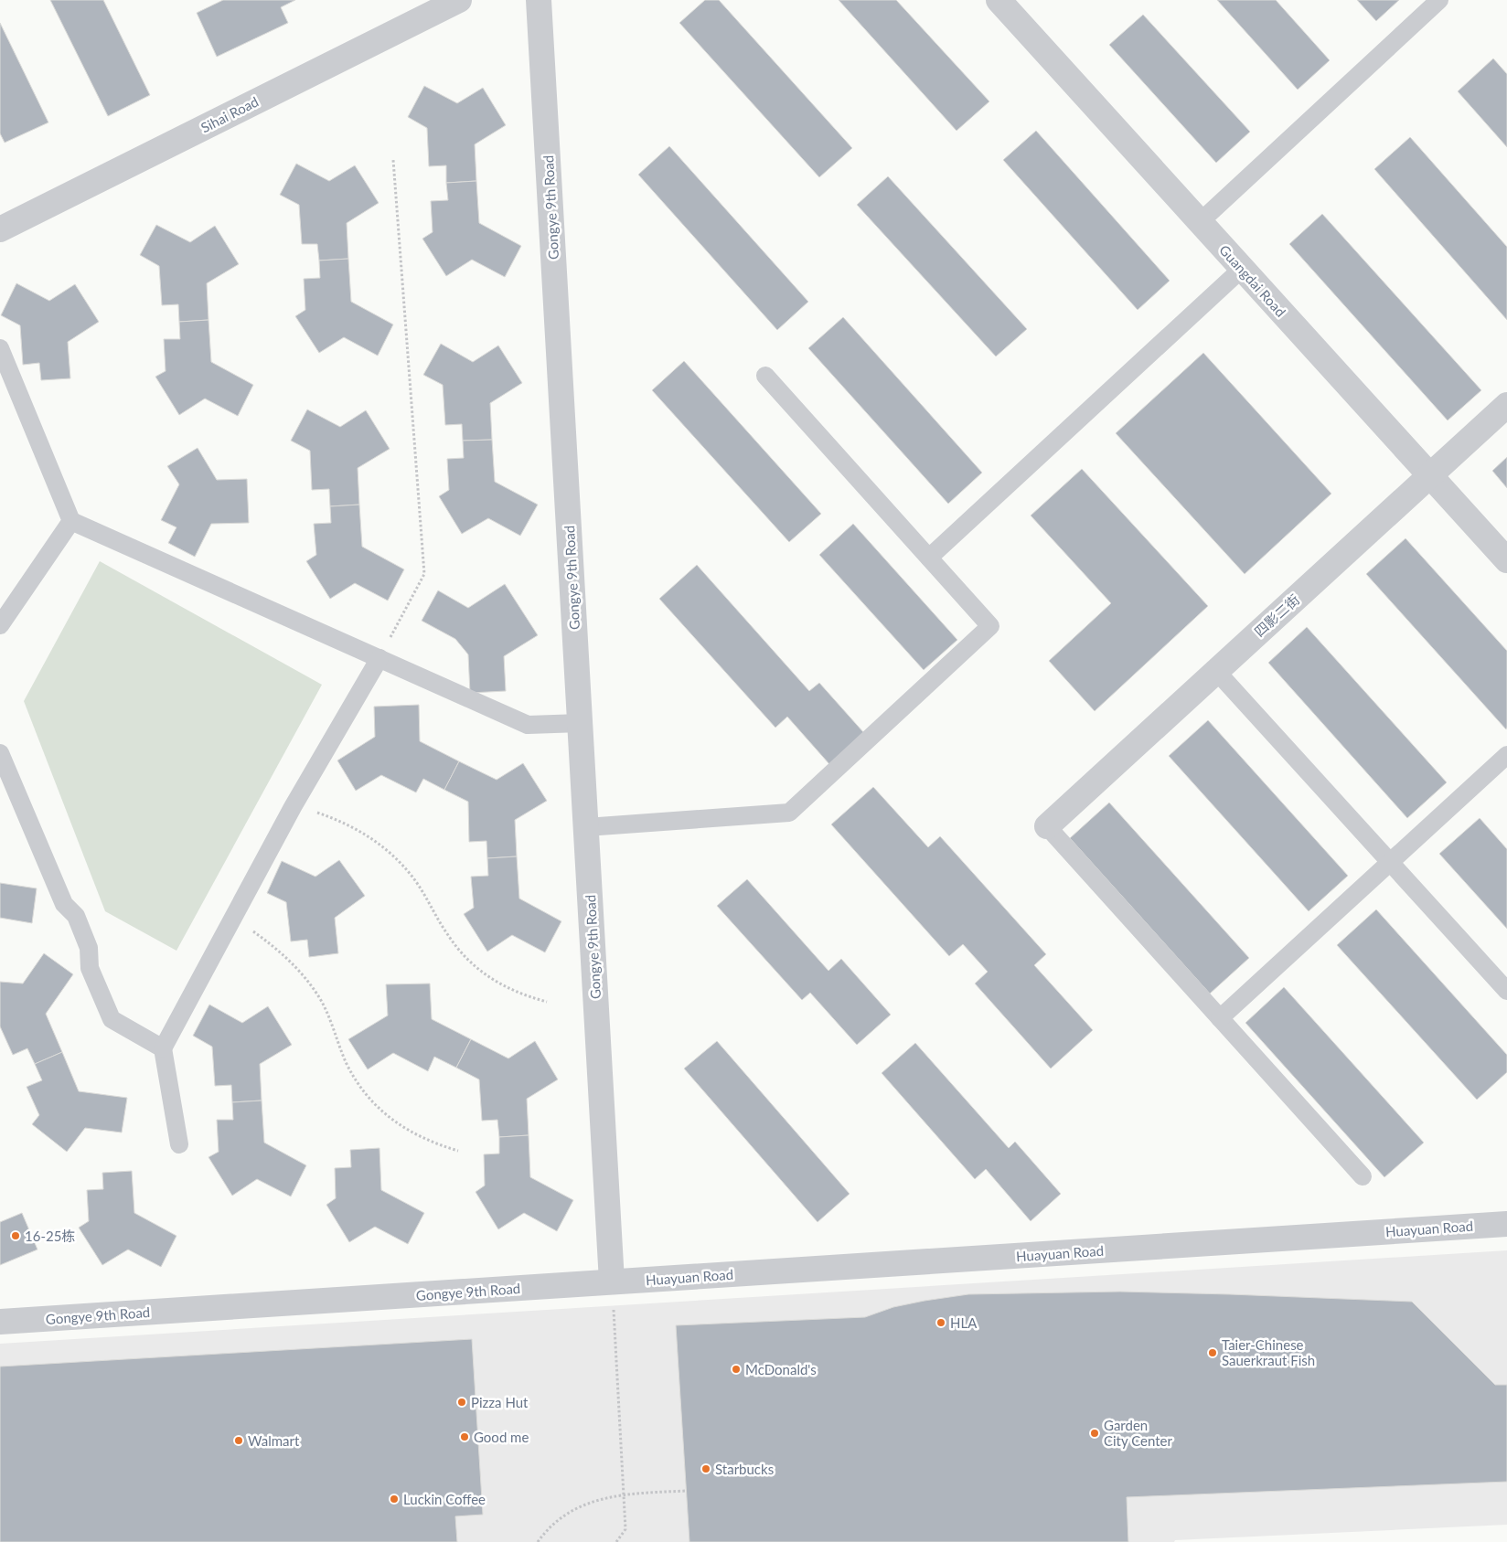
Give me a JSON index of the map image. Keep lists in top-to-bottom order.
{
  "streets": {
    "street": [
      "Sihai Road",
      "Gongye 9th Road",
      "Guangdai Road",
      "四影二街",
      "Huayuan Road"
    ]
  },
  "crossings": [
    ["Gongye 9th Road", "Huayuan Road"],
    ["Guangdai Road", "四影二街"]
  ],
  "places": [
    "16-25栋",
    "HLA",
    "Taier-Chinese Sauerkraut Fish",
    "McDonald's",
    "Pizza Hut",
    "Garden City Center",
    "Good me",
    "Walmart",
    "Starbucks",
    "Luckin Coffee"
  ]
}
